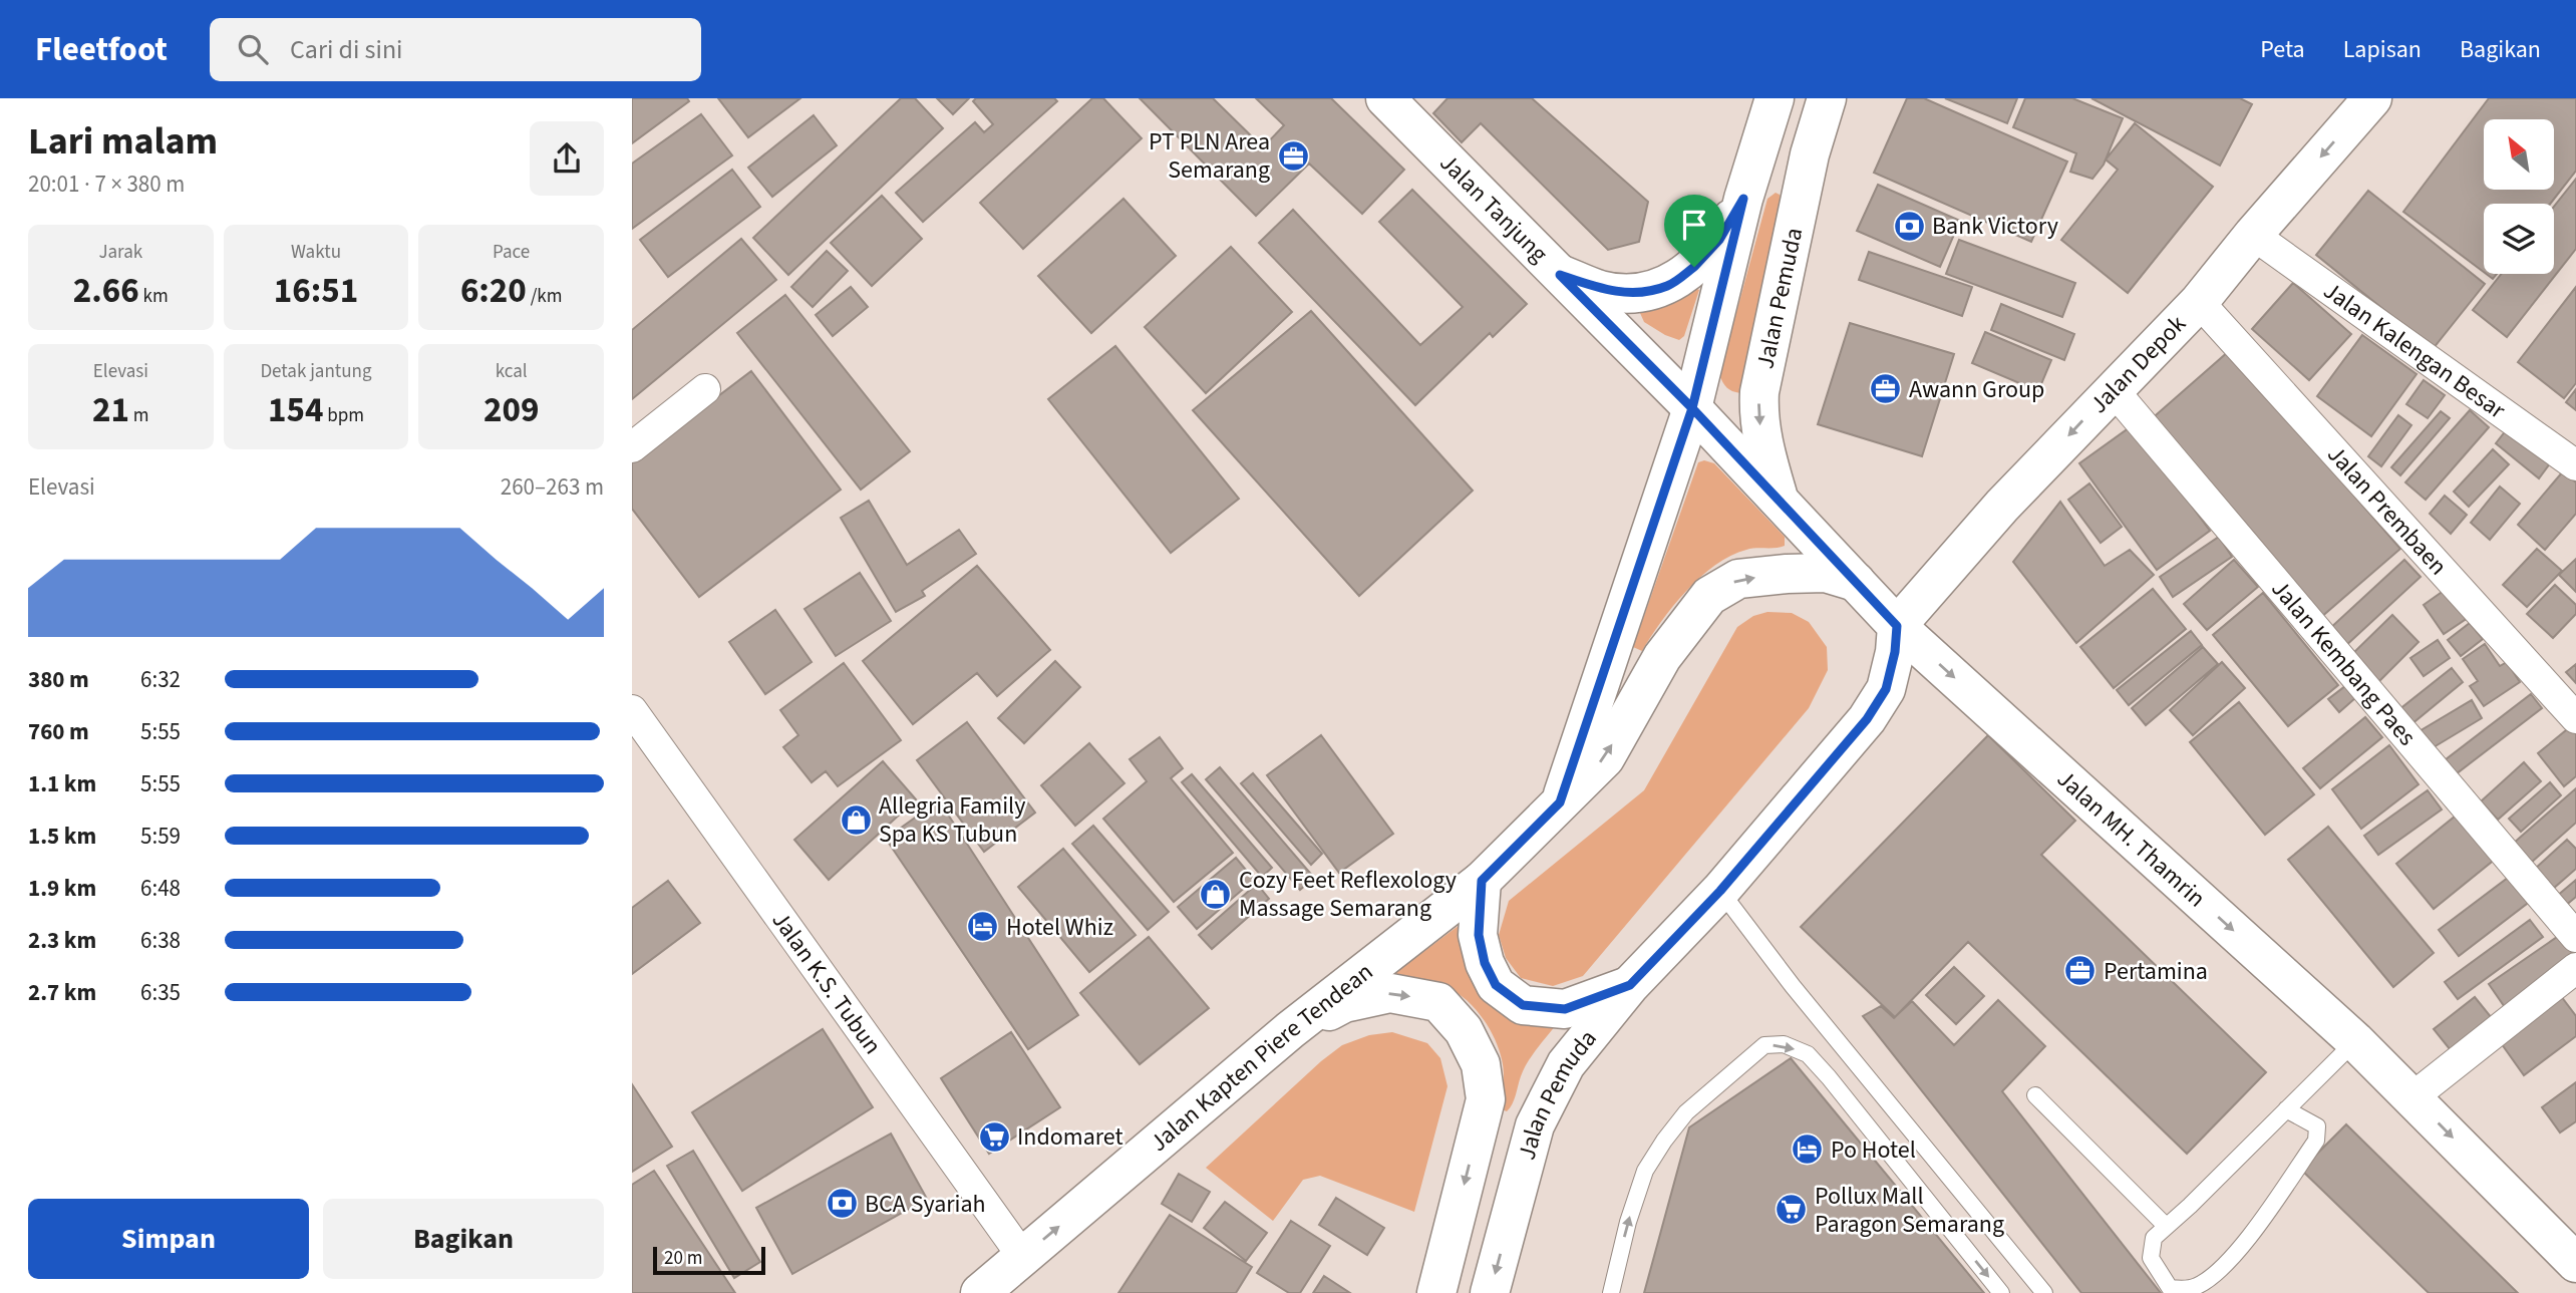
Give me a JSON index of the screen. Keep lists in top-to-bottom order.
{
  "streets": {
    "main road": [
      "Jalan Tanjung",
      "Jalan Pemuda",
      "Jalan Depok",
      "Jalan MH. Thamrin",
      "Jalan Kapten Piere Tendean"
    ],
    "street": [
      "Jalan Kalengan Besar",
      "Jalan Prembaen",
      "Jalan Kembang Paes",
      "Jalan K.S. Tubun"
    ]
  },
  "crossings": [
    ["Jalan Tanjung", "Jalan MH. Thamrin"],
    ["Jalan Pemuda", "Jalan Depok"],
    ["Jalan Pemuda", "Jalan MH. Thamrin"],
    ["Jalan Kalengan Besar", "Jalan Depok"],
    ["Jalan Depok", "Jalan Prembaen"],
    ["Jalan Depok", "Jalan Kembang Paes"],
    ["Jalan Depok", "Jalan MH. Thamrin"],
    ["Jalan K.S. Tubun", "Jalan Kapten Piere Tendean"]
  ],
  "one_way": ["Jalan Depok", "Jalan MH. Thamrin", "Jalan Kapten Piere Tendean"],
  "places": {
    "office": ["PT PLN Area Semarang", "Awann Group", "Pertamina"],
    "bank": ["Bank Victory", "BCA Syariah"],
    "shop": ["Allegria Family Spa KS Tubun", "Cozy Feet Reflexology Massage Semarang"],
    "hotel": ["Hotel Whiz", "Po Hotel"],
    "supermarket": ["Indomaret", "Pollux Mall Paragon Semarang"]
  },
  "scale_bar": "20 m",
  "north": "top left",
  "page": {
    "header": "Fleetfoot",
    "search": "Cari di sini",
    "nav": ["Peta", "Lapisan", "Bagikan"],
    "heading": ["Lari malam", "20:01 · 7 × 380 m"],
    "stats": [
      ["Jarak", "2.66 km"],
      ["Waktu", "16:51"],
      ["Pace", "6:20 /km"],
      ["Elevasi", "21 m"],
      ["Detak jantung", "154 bpm"],
      ["kcal", "209"]
    ],
    "chart": ["Elevasi", "260–263 m"],
    "list": [
      {
        "name": "380 m",
        "note": "6:32"
      },
      {
        "name": "760 m",
        "note": "5:55"
      },
      {
        "name": "1.1 km",
        "note": "5:55"
      },
      {
        "name": "1.5 km",
        "note": "5:59"
      },
      {
        "name": "1.9 km",
        "note": "6:48"
      },
      {
        "name": "2.3 km",
        "note": "6:38"
      },
      {
        "name": "2.7 km",
        "note": "6:35"
      }
    ],
    "buttons": ["Simpan", "Bagikan"],
    "scale": "20 m"
  }
}
